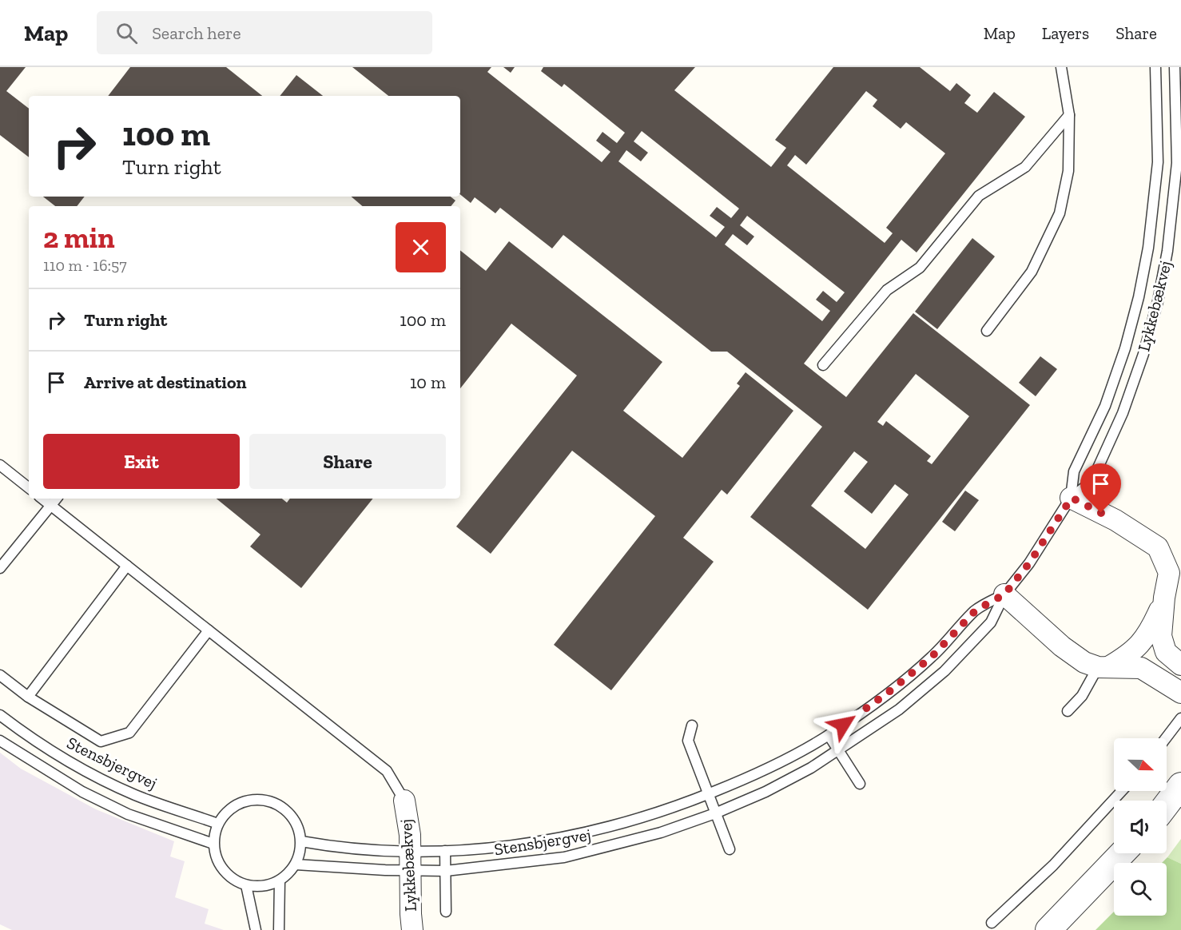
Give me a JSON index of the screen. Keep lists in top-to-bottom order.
{
  "streets": {
    "street": ["Lykkebækvej"],
    "lane": ["Stensbjergvej"]
  },
  "crossings": [
    ["Lykkebækvej", "Stensbjergvej"]
  ],
  "north": "right",
  "page": {
    "header": "Map",
    "search": "Search here",
    "nav": ["Map", "Layers", "Share"],
    "turn": ["100 m", "Turn right"],
    "heading": ["2 min", "110 m · 16:57"],
    "list": [
      {
        "name": "Turn right",
        "value": "100 m"
      },
      {
        "name": "Arrive at destination",
        "value": "10 m"
      }
    ],
    "buttons": ["Exit", "Share"]
  }
}
